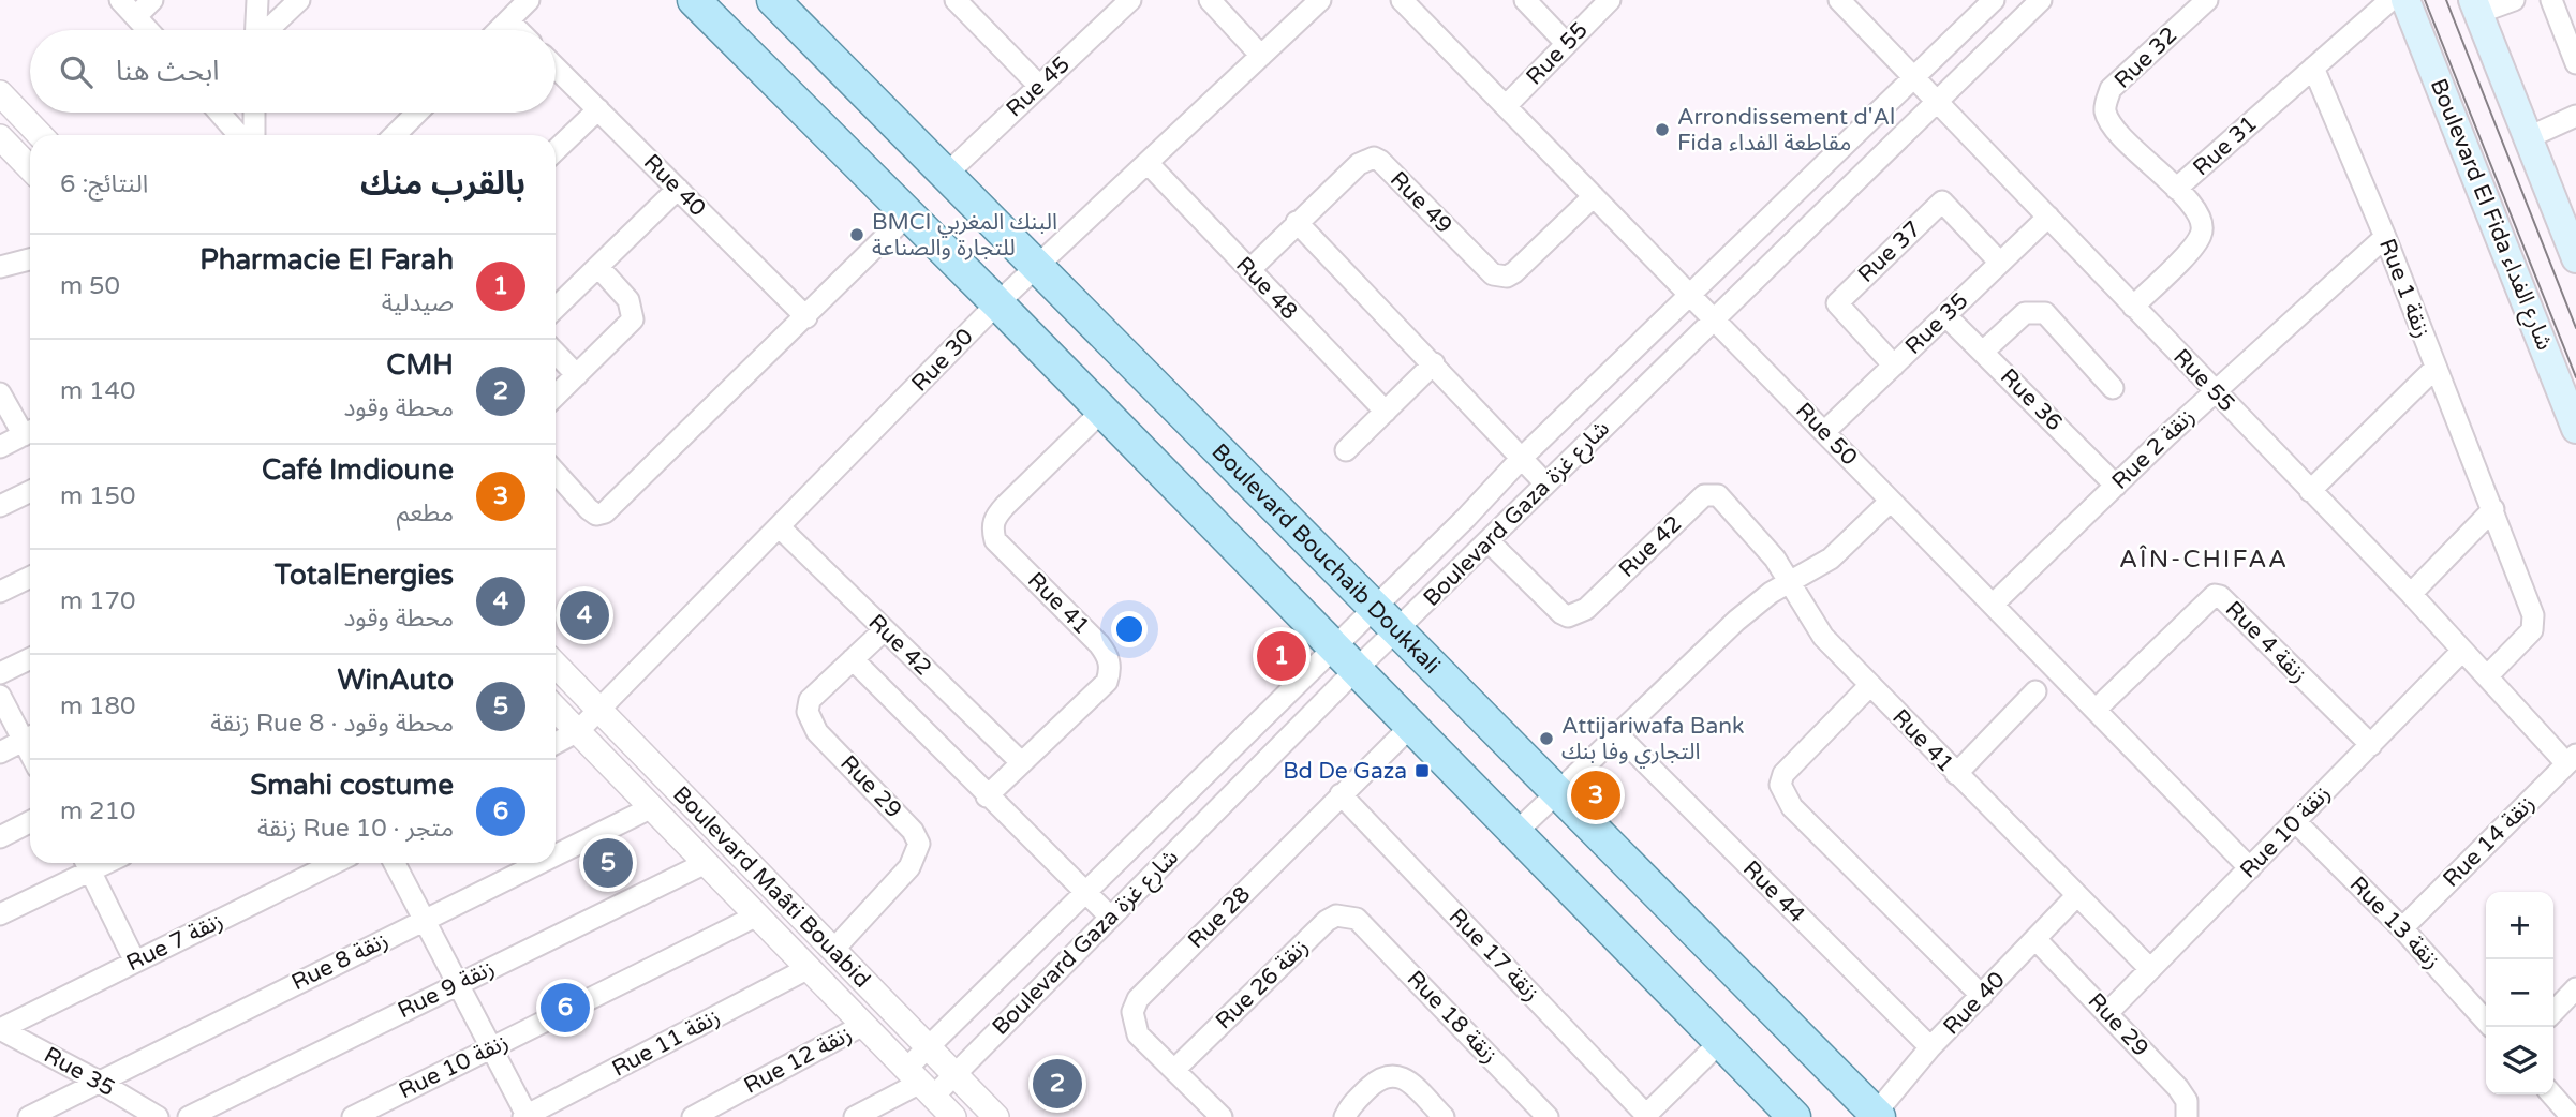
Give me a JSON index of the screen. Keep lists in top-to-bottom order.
{
  "streets": {
    "main road": ["Boulevard El Fida شارع الفداء", "Boulevard Bouchaib Doukkali"],
    "street": [
      "Rue 55",
      "Rue 32",
      "Rue 45",
      "Rue 31",
      "Rue 40",
      "Rue 49",
      "Rue 37",
      "Rue 48",
      "Rue 1 زنقة",
      "Rue 35",
      "Rue 30",
      "Rue 36",
      "Rue 50",
      "Rue 2 زنقة",
      "Boulevard Gaza شارع غزة",
      "Rue 42",
      "Rue 41",
      "Rue 4 زنقة",
      "Rue 29",
      "Rue 10 زنقة",
      "Rue 14 زنقة",
      "Boulevard Maâti Bouabid",
      "Rue 44",
      "Rue 28",
      "Rue 13 زنقة",
      "Rue 7 زنقة",
      "Rue 17 زنقة",
      "Rue 8 زنقة",
      "Rue 26 زنقة",
      "Rue 9 زنقة",
      "Rue 18 زنقة",
      "Rue 11 زنقة",
      "Rue 12 زنقة"
    ]
  },
  "crossings": [
    ["Rue 55", "Rue 31"],
    ["Rue 55", "Rue 1 زنقة"],
    ["Rue 55", "Rue 35"],
    ["Rue 55", "Rue 50"],
    ["Rue 55", "Rue 2 زنقة"],
    ["Rue 55", "Boulevard Gaza شارع غزة"],
    ["Rue 55", "Rue 10 زنقة"],
    ["Rue 55", "Rue 14 زنقة"],
    ["Rue 32", "Rue 31"],
    ["Rue 45", "Boulevard Bouchaib Doukkali"],
    ["Rue 31", "Rue 1 زنقة"],
    ["Rue 40", "Boulevard Bouchaib Doukkali"],
    ["Rue 40", "Rue 41"],
    ["Rue 40", "Rue 29"],
    ["Rue 40", "Rue 44"],
    ["Rue 49", "Rue 48"],
    ["Rue 49", "Rue 50"],
    ["Rue 37", "Rue 35"],
    ["Rue 48", "Rue 30"],
    ["Rue 1 زنقة", "Rue 2 زنقة"],
    ["Rue 35", "Rue 36"],
    ["Rue 35", "Rue 50"],
    ["Rue 35", "Rue 7 زنقة"],
    ["Rue 35", "Rue 8 زنقة"],
    ["Rue 30", "Rue 42"],
    ["Rue 30", "Boulevard Bouchaib Doukkali"],
    ["Rue 30", "Boulevard Maâti Bouabid"],
    ["Rue 36", "Rue 2 زنقة"],
    ["Rue 50", "Rue 2 زنقة"],
    ["Rue 50", "Boulevard Gaza شارع غزة"],
    ["Rue 50", "Rue 4 زنقة"],
    ["Rue 50", "Rue 10 زنقة"],
    ["Boulevard Gaza شارع غزة", "Rue 42"],
    ["Boulevard Gaza شارع غزة", "Boulevard Bouchaib Doukkali"],
    ["Boulevard Gaza شارع غزة", "Boulevard Maâti Bouabid"],
    ["Rue 42", "Rue 41"],
    ["Rue 42", "Rue 29"],
    ["Rue 41", "Rue 10 زنقة"],
    ["Rue 4 زنقة", "Rue 10 زنقة"],
    ["Rue 29", "Rue 10 زنقة"],
    ["Rue 29", "Boulevard Maâti Bouabid"],
    ["Rue 10 زنقة", "Boulevard Maâti Bouabid"],
    ["Rue 10 زنقة", "Rue 13 زنقة"],
    ["Rue 14 زنقة", "Rue 13 زنقة"],
    ["Boulevard Maâti Bouabid", "Rue 8 زنقة"],
    ["Boulevard Maâti Bouabid", "Rue 9 زنقة"],
    ["Boulevard Maâti Bouabid", "Rue 11 زنقة"],
    ["Boulevard Maâti Bouabid", "Rue 12 زنقة"],
    ["Rue 28", "Rue 17 زنقة"],
    ["Rue 28", "Rue 26 زنقة"],
    ["Rue 26 زنقة", "Rue 18 زنقة"]
  ],
  "districts": ["AÎN-CHIFAA"],
  "places": {
    "other": ["Arrondissement d'Al Fida مقاطعة الفداء", "BMCI البنك المغربي للتجارة والصناعة", "Attijariwafa Bank التجاري وفا بنك"],
    "transit": ["Bd De Gaza"]
  },
  "page": {
    "search": "ابحث هنا",
    "heading": ["بالقرب منك", "النتائج: 6"],
    "list": [
      {
        "mark": "1",
        "name": "Pharmacie El Farah",
        "note": "صيدلية",
        "value": "50 m"
      },
      {
        "mark": "2",
        "name": "CMH",
        "note": "محطة وقود",
        "value": "140 m"
      },
      {
        "mark": "3",
        "name": "Café Imdioune",
        "note": "مطعم",
        "value": "150 m"
      },
      {
        "mark": "4",
        "name": "TotalEnergies",
        "note": "محطة وقود",
        "value": "170 m"
      },
      {
        "mark": "5",
        "name": "WinAuto",
        "note": "محطة وقود · Rue 8 زنقة",
        "value": "180 m"
      },
      {
        "mark": "6",
        "name": "Smahi costume",
        "note": "متجر · Rue 10 زنقة",
        "value": "210 m"
      }
    ],
    "pins": [
      "4",
      "1",
      "3",
      "5",
      "6",
      "2"
    ],
    "map_buttons": ["+", "−"]
  }
}
